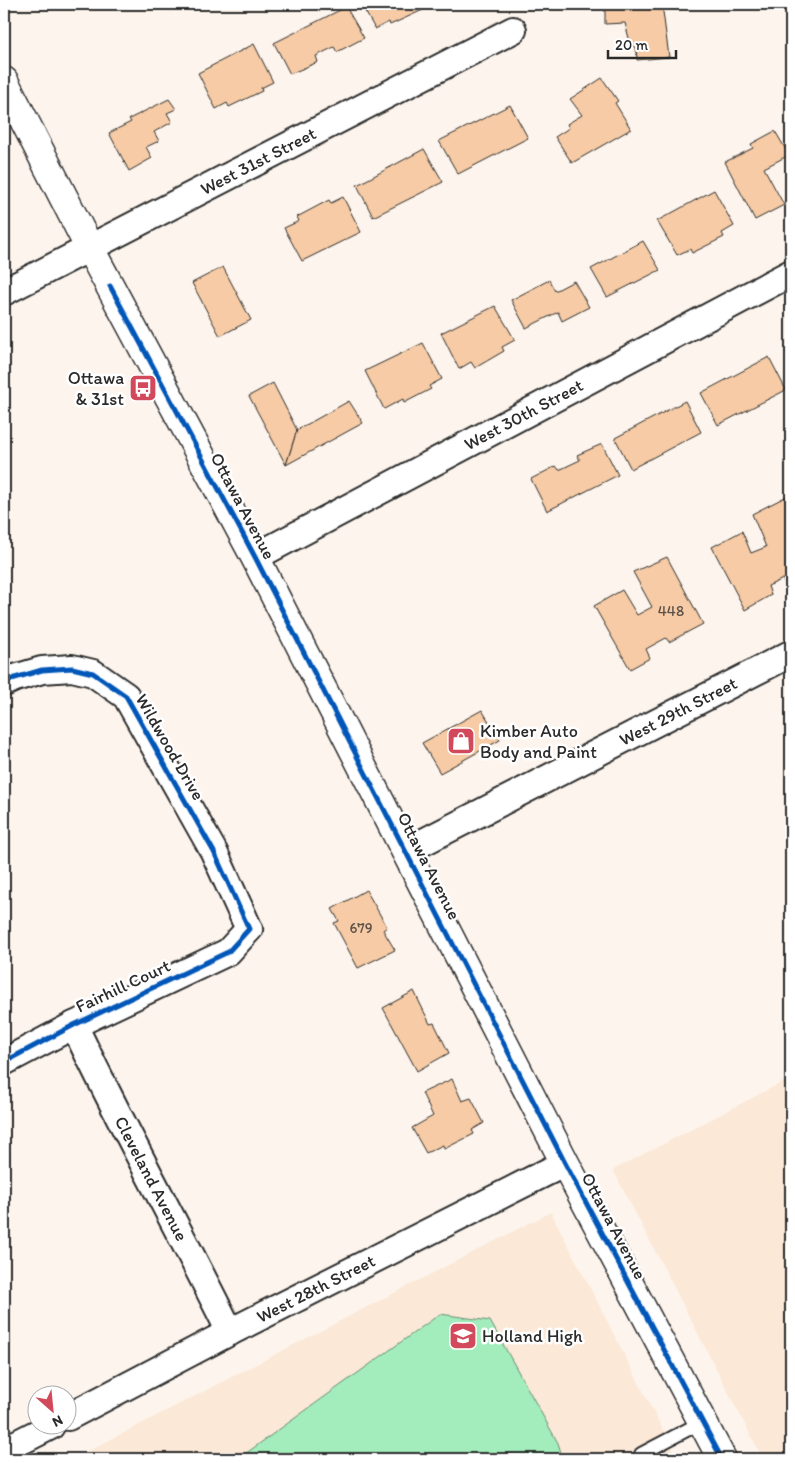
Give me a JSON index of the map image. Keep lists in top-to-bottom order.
{
  "streets": {
    "street": [
      "West 31st Street",
      "West 30th Street",
      "Ottawa Avenue",
      "West 29th Street",
      "Wildwood Drive",
      "Fairhill Court",
      "Cleveland Avenue",
      "West 28th Street"
    ]
  },
  "crossings": [
    ["West 31st Street", "Ottawa Avenue"],
    ["West 30th Street", "Ottawa Avenue"],
    ["Ottawa Avenue", "West 29th Street"],
    ["Ottawa Avenue", "West 28th Street"],
    ["Wildwood Drive", "Fairhill Court"],
    ["Fairhill Court", "Cleveland Avenue"],
    ["Cleveland Avenue", "West 28th Street"]
  ],
  "places": {
    "bus stop": ["Ottawa & 31st"],
    "shop": ["Kimber Auto Body and Paint"],
    "school or university": ["Holland High"]
  },
  "house_numbers": ["448", "679"],
  "scale_bar": "20 m",
  "north": "bottom right"
}
